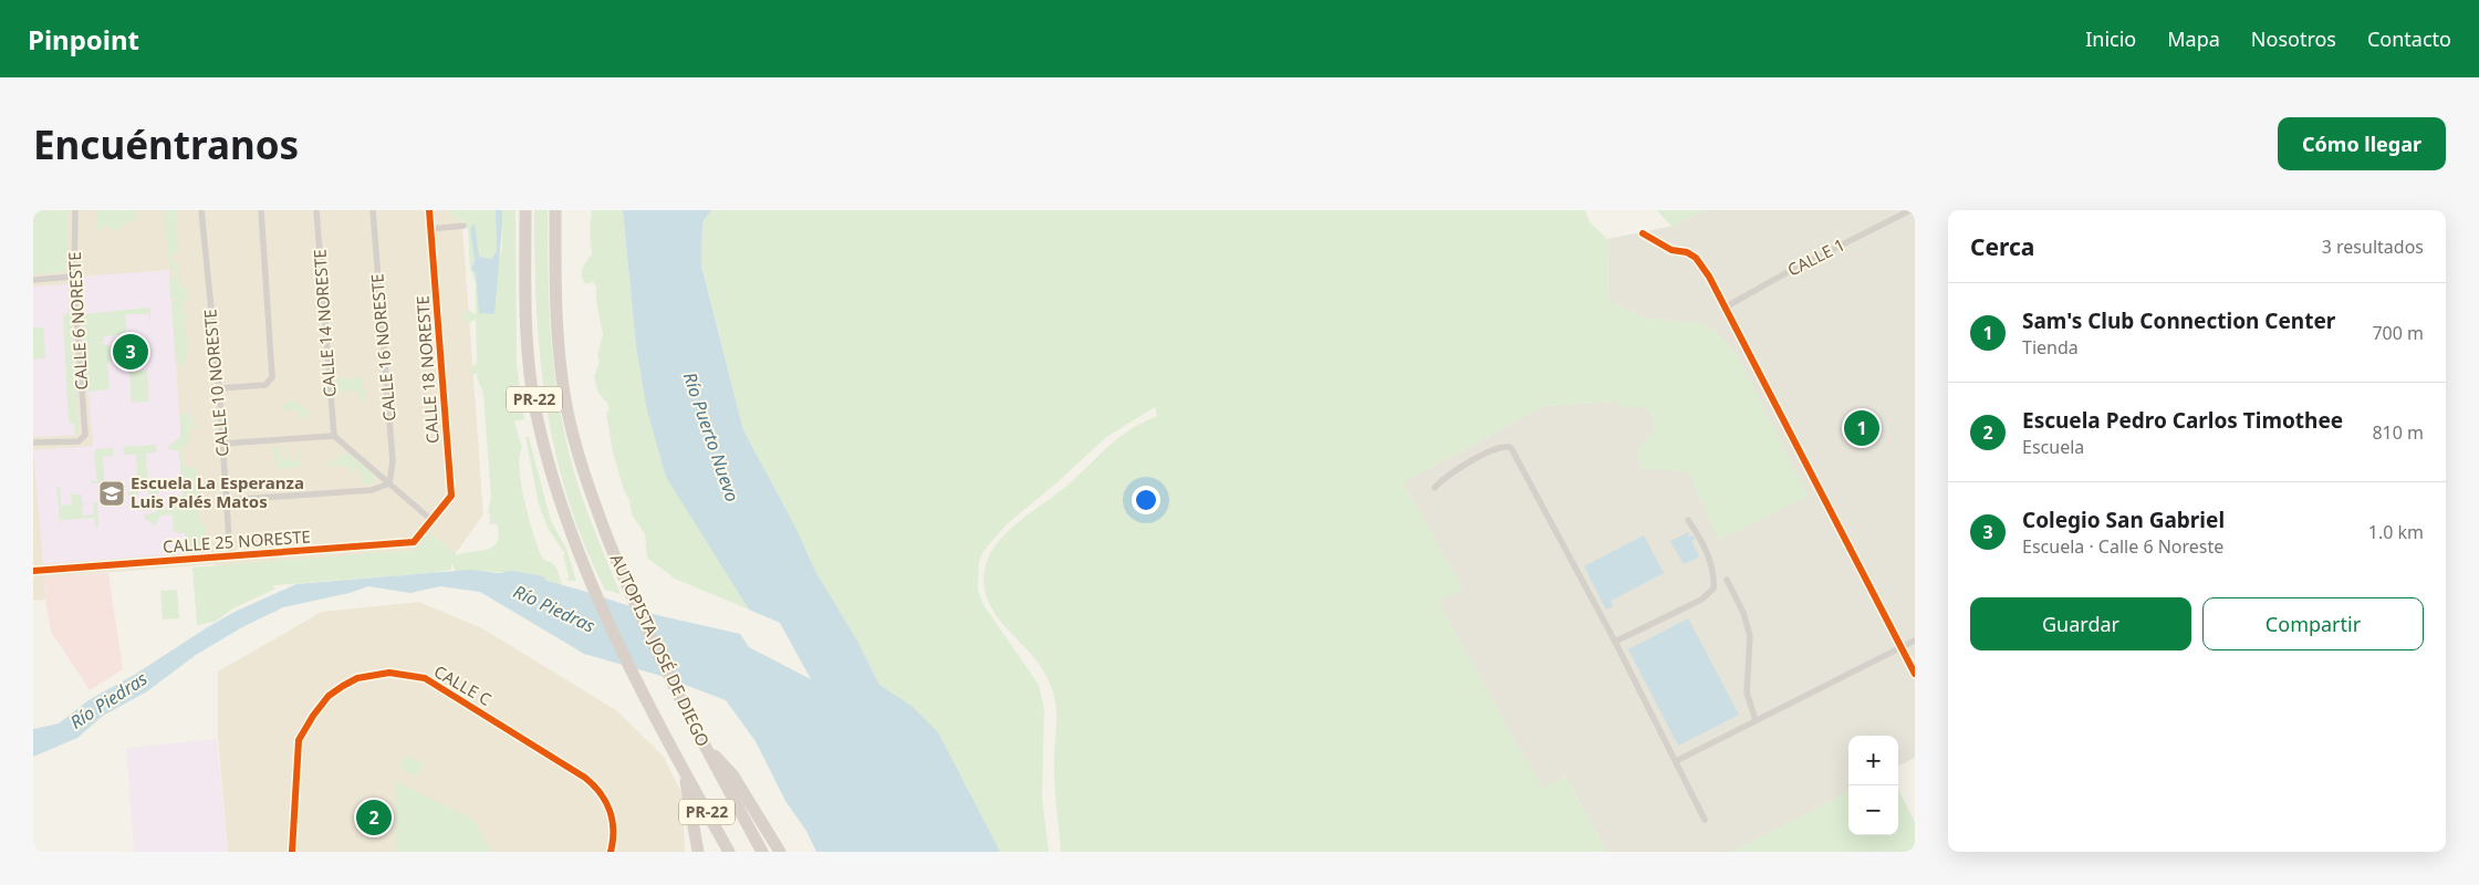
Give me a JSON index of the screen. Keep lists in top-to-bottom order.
{
  "streets": {
    "highway": ["PR-22", "AUTOPISTA JOSÉ DE DIEGO"],
    "street": [
      "CALLE 1",
      "CALLE 6 NORESTE",
      "CALLE 14 NORESTE",
      "CALLE 16 NORESTE",
      "CALLE 18 NORESTE",
      "CALLE 10 NORESTE",
      "CALLE 25 NORESTE",
      "CALLE C"
    ]
  },
  "crossings": [
    ["CALLE 18 NORESTE", "CALLE 25 NORESTE"],
    ["CALLE 10 NORESTE", "CALLE 25 NORESTE"]
  ],
  "water": ["Río Puerto Nuevo", "Río Piedras"],
  "places": {
    "school or university": ["Escuela La Esperanza Luis Palés Matos"]
  },
  "page": {
    "header": "Pinpoint",
    "nav": [
      "Inicio",
      "Mapa",
      "Nosotros",
      "Contacto"
    ],
    "buttons": [
      "Cómo llegar",
      ["Guardar", "Compartir"]
    ],
    "title": "Encuéntranos",
    "heading": ["Cerca", "3 resultados"],
    "list": [
      {
        "mark": "1",
        "name": "Sam's Club Connection Center",
        "note": "Tienda",
        "value": "700 m"
      },
      {
        "mark": "2",
        "name": "Escuela Pedro Carlos Timothee",
        "note": "Escuela",
        "value": "810 m"
      },
      {
        "mark": "3",
        "name": "Colegio San Gabriel",
        "note": "Escuela · Calle 6 Noreste",
        "value": "1.0 km"
      }
    ],
    "pins": ["3", "1", "2"],
    "map_buttons": ["+", "−"]
  }
}
